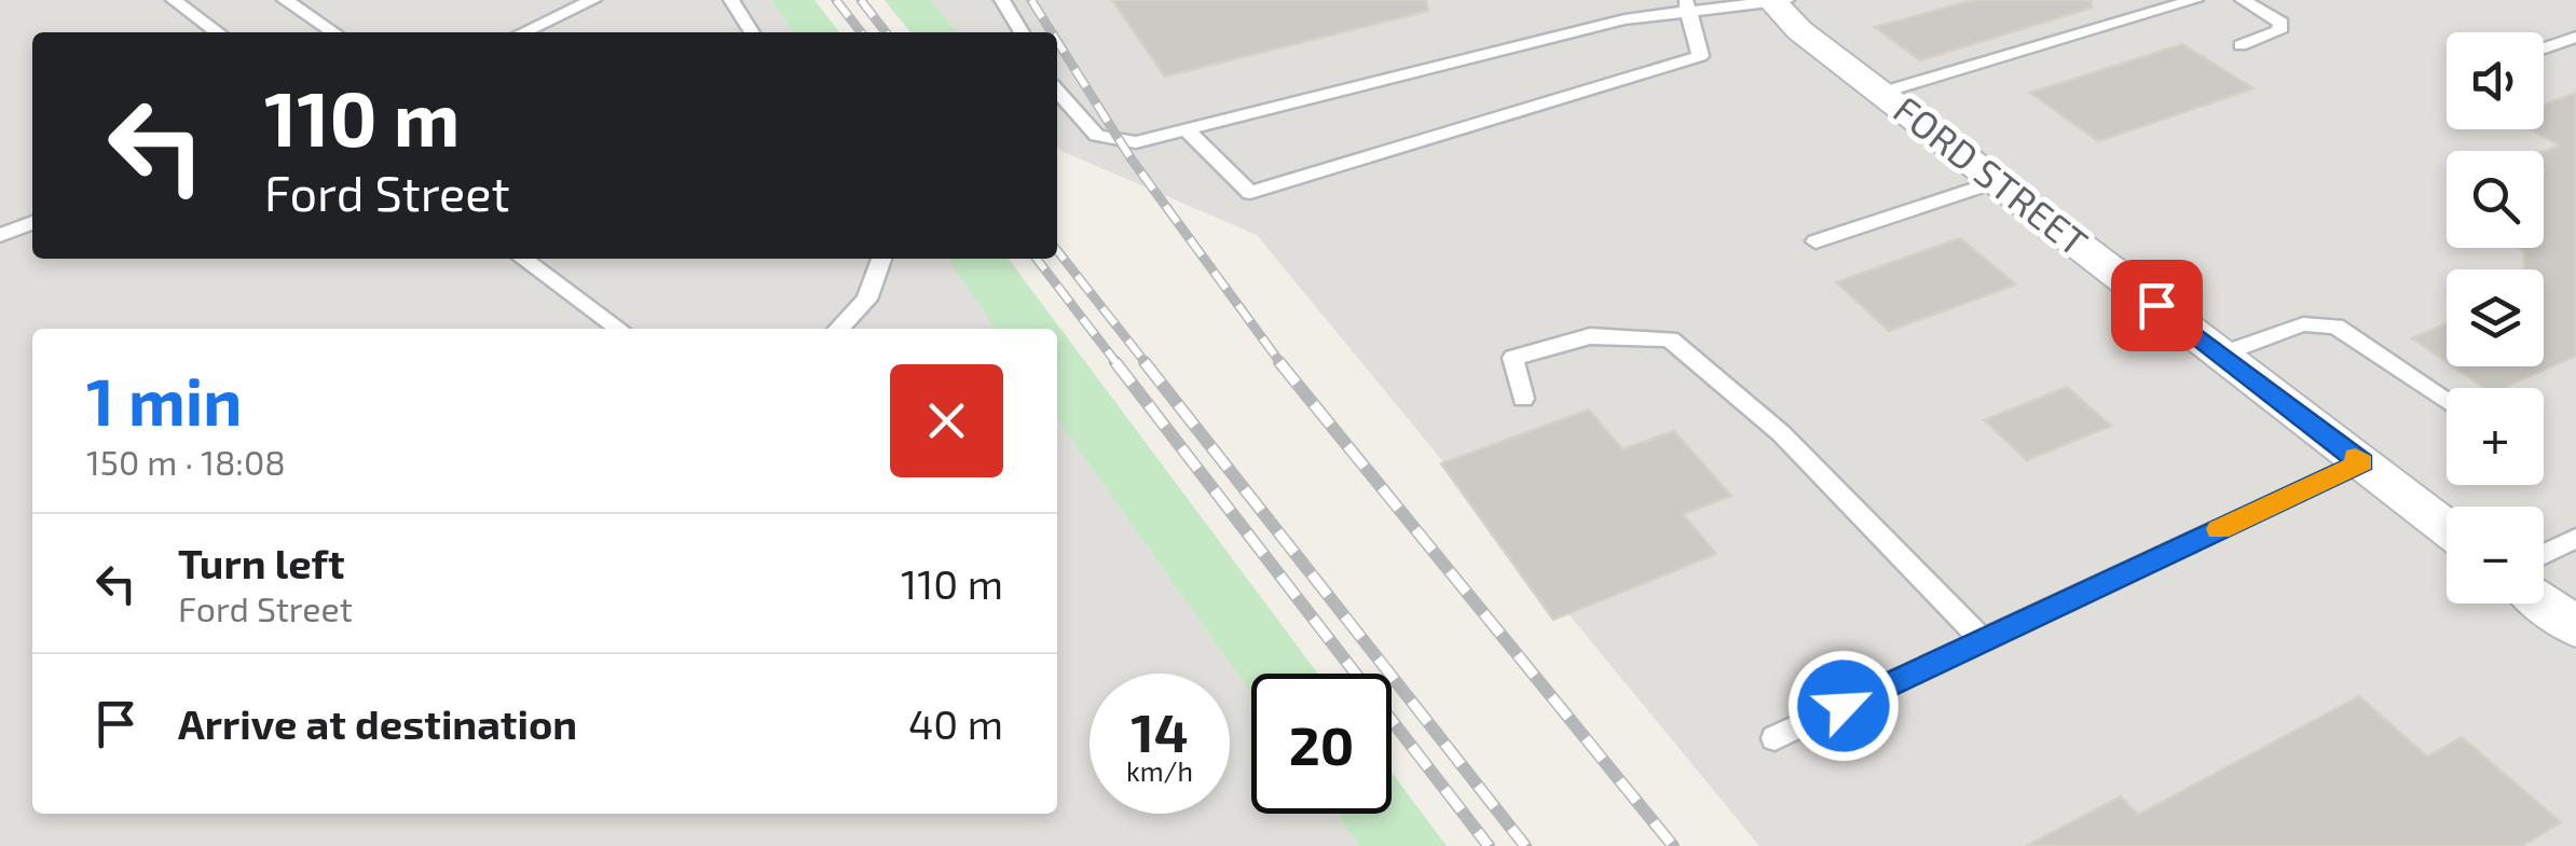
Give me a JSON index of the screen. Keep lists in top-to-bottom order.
{
  "streets": {
    "street": ["FORD STREET"]
  },
  "page": {
    "map_buttons": ["+", "−"],
    "turn": ["110 m", "Ford Street"],
    "heading": ["1 min", "150 m · 18:08"],
    "list": [
      {
        "name": "Turn left",
        "note": "Ford Street",
        "value": "110 m"
      },
      {
        "name": "Arrive at destination",
        "value": "40 m"
      }
    ],
    "speed": "14 km/h",
    "limit": "20"
  }
}
